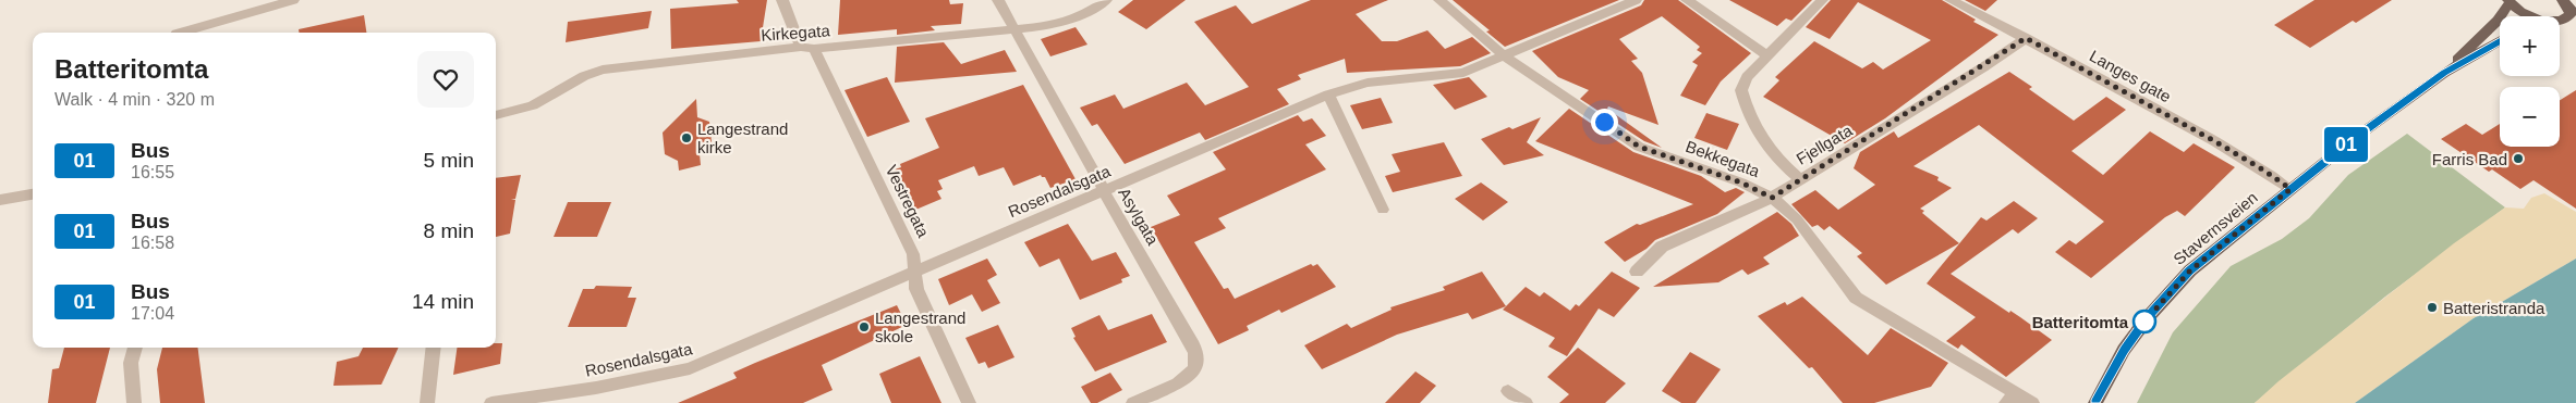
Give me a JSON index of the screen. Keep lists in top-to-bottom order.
{
  "streets": {
    "main road": ["Stavernsveien"],
    "street": [
      "Kirkegata",
      "Langes gate",
      "Fjellgata",
      "Bekkegata",
      "Rosendalsgata",
      "Vestregata",
      "Asylgata"
    ]
  },
  "crossings": [
    ["Kirkegata", "Vestregata"],
    ["Kirkegata", "Asylgata"],
    ["Langes gate", "Fjellgata"],
    ["Langes gate", "Stavernsveien"],
    ["Fjellgata", "Bekkegata"],
    ["Bekkegata", "Rosendalsgata"],
    ["Rosendalsgata", "Vestregata"],
    ["Rosendalsgata", "Asylgata"]
  ],
  "places": [
    "Langestrand kirke",
    "Farris Bad",
    "Batteristranda",
    "Batteritomta",
    "Langestrand skole"
  ],
  "lines": ["bus line 01"],
  "page": {
    "on_map": "01",
    "map_buttons": ["+", "−"],
    "heading": ["Batteritomta", "Walk · 4 min · 320 m"],
    "list": [
      {
        "mark": "01",
        "name": "Bus",
        "note": "16:55",
        "value": "5 min"
      },
      {
        "mark": "01",
        "name": "Bus",
        "note": "16:58",
        "value": "8 min"
      },
      {
        "mark": "01",
        "name": "Bus",
        "note": "17:04",
        "value": "14 min"
      }
    ]
  }
}
